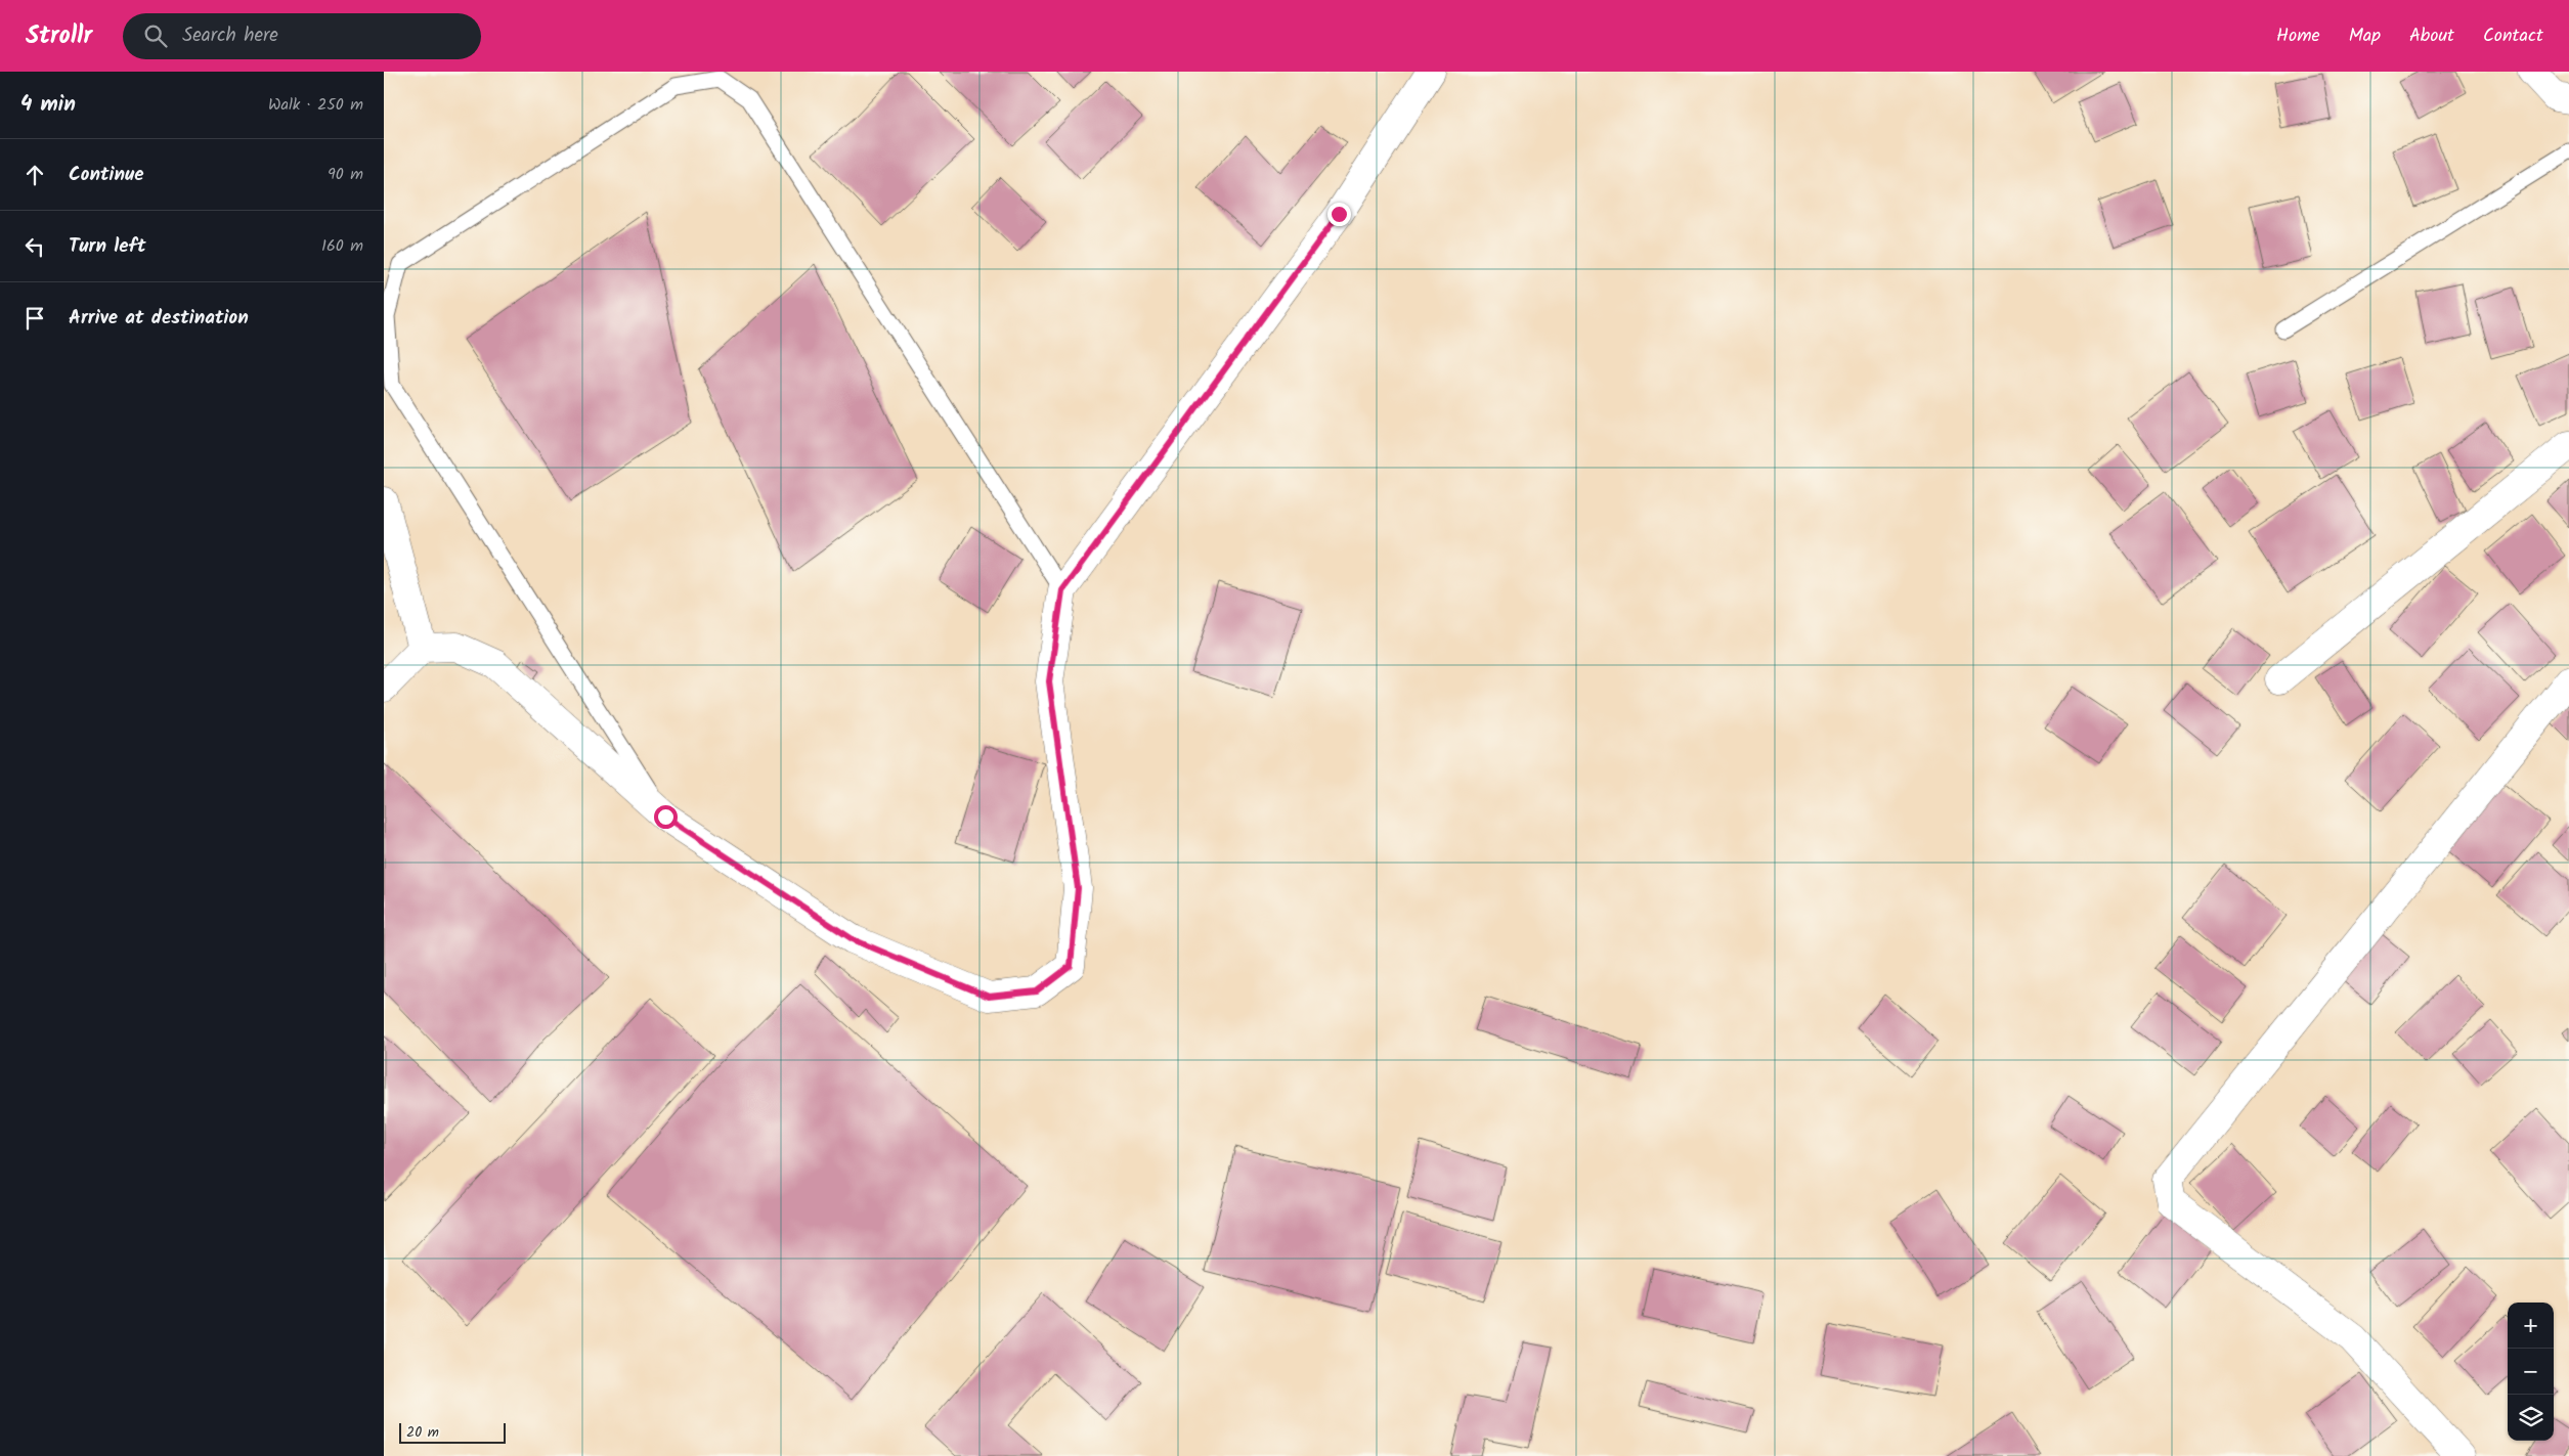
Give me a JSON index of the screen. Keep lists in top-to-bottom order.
{
  "scale_bar": "20 m",
  "page": {
    "header": "Strollr",
    "search": "Search here",
    "nav": [
      "Home",
      "Map",
      "About",
      "Contact"
    ],
    "heading": ["4 min", "Walk · 250 m"],
    "list": [
      ["Continue", "90 m"],
      ["Turn left", "160 m"],
      "Arrive at destination"
    ],
    "map_buttons": ["+", "−"],
    "scale": "20 m"
  }
}
